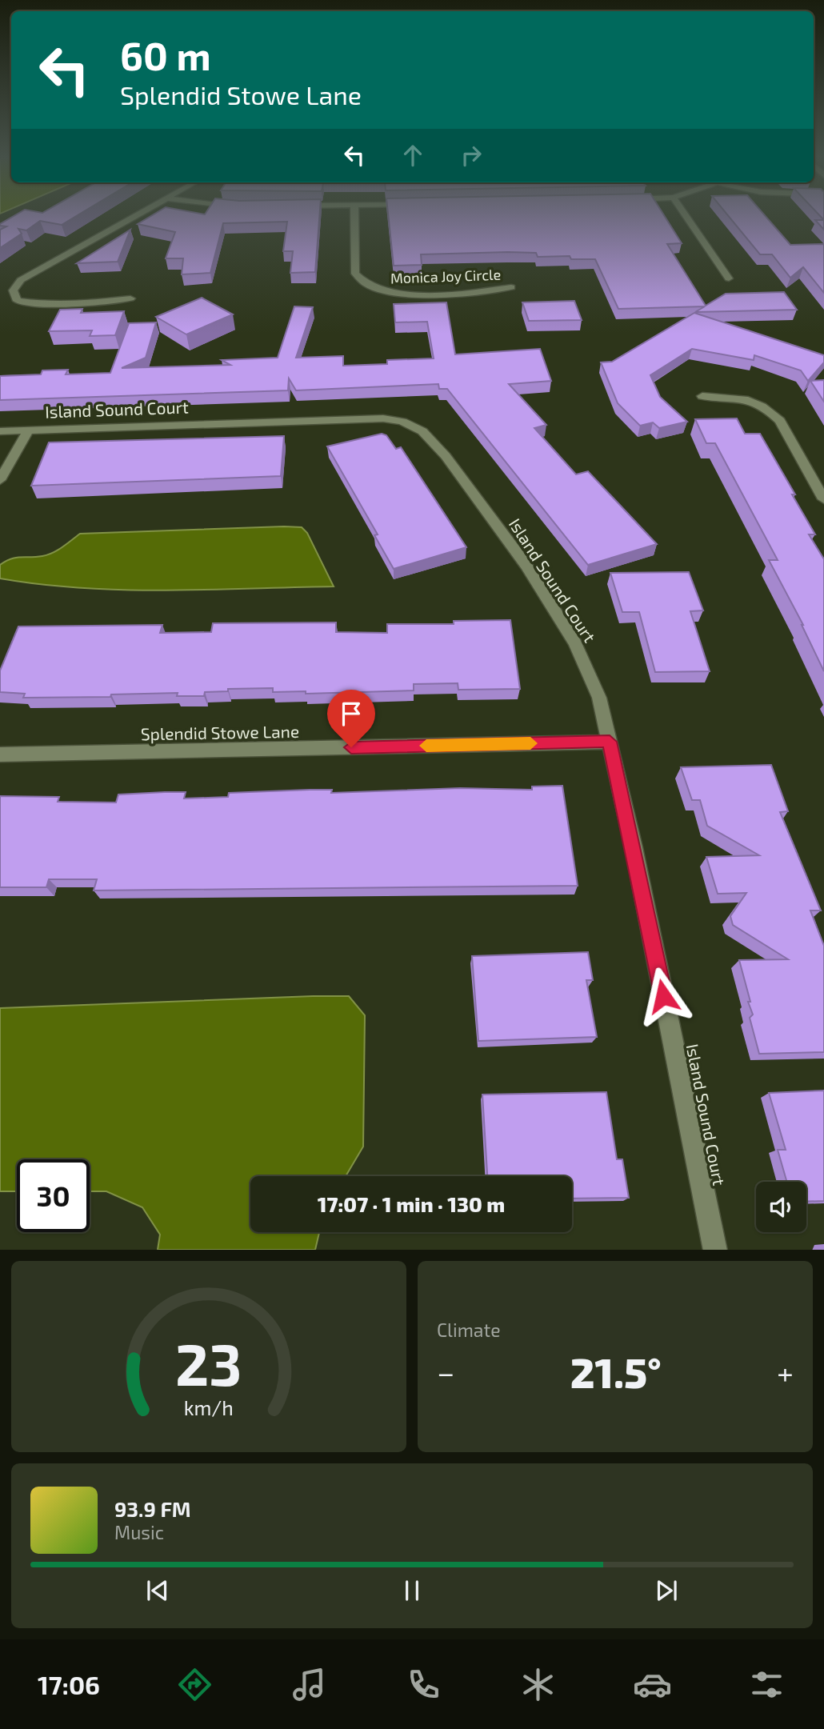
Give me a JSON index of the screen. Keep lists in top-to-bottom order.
{
  "streets": {
    "street": ["Monica Joy Circle", "Island Sound Court", "Splendid Stowe Lane"]
  },
  "crossings": [
    ["Island Sound Court", "Splendid Stowe Lane"]
  ],
  "page": {
    "turn": ["60 m", "Splendid Stowe Lane"],
    "limit": "30",
    "trip": "17:07 · 1 min · 130 m",
    "tile": "Climate",
    "heat": ["−", "21.5°", "+"],
    "song": ["93.9 FM", "Music"],
    "tabs": "17:06",
    "gauge": ["23", "km/h"]
  }
}
